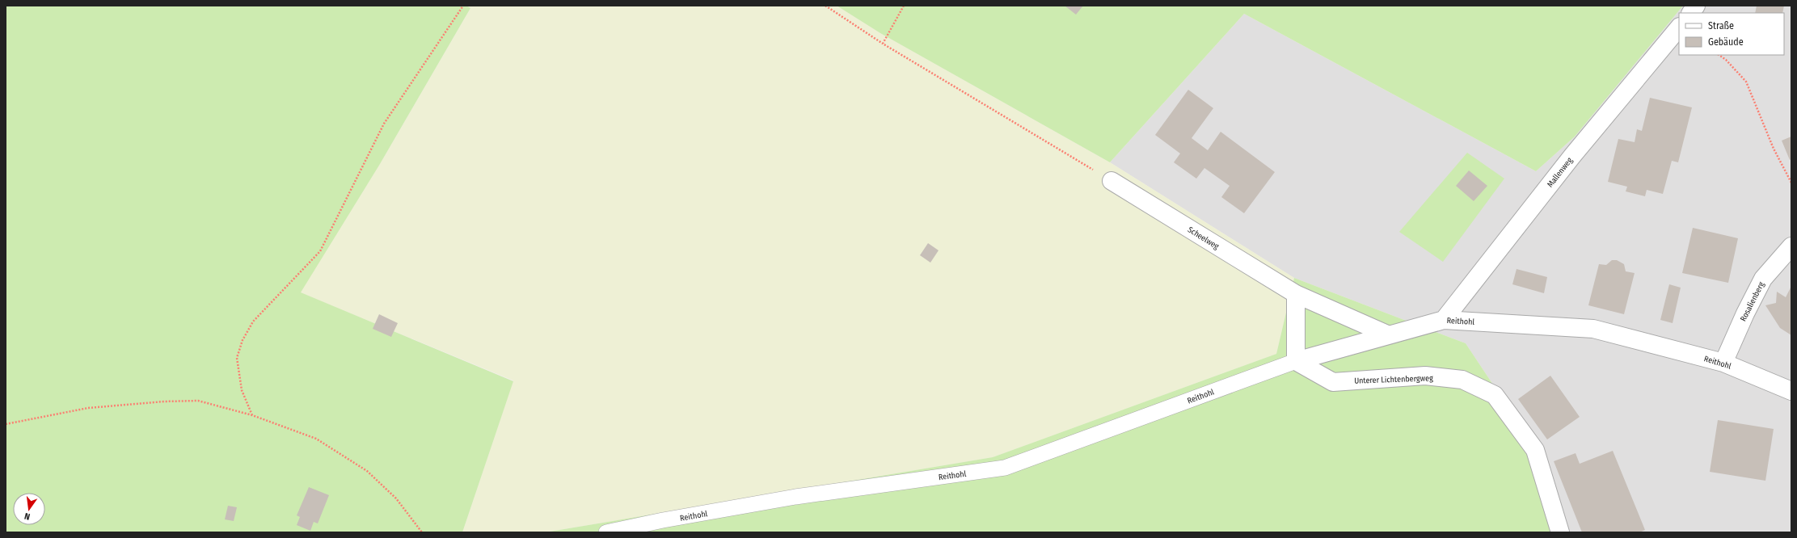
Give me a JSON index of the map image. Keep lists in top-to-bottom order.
{
  "streets": {
    "street": [
      "Mallenweg",
      "Scheelweg",
      "Rosalienberg",
      "Reithohl",
      "Unterer Lichtenbergweg"
    ]
  },
  "crossings": [
    ["Mallenweg", "Reithohl"],
    ["Scheelweg", "Reithohl"],
    ["Rosalienberg", "Reithohl"],
    ["Reithohl", "Unterer Lichtenbergweg"]
  ],
  "legend": ["Straße", "Gebäude"],
  "north": "bottom"
}
